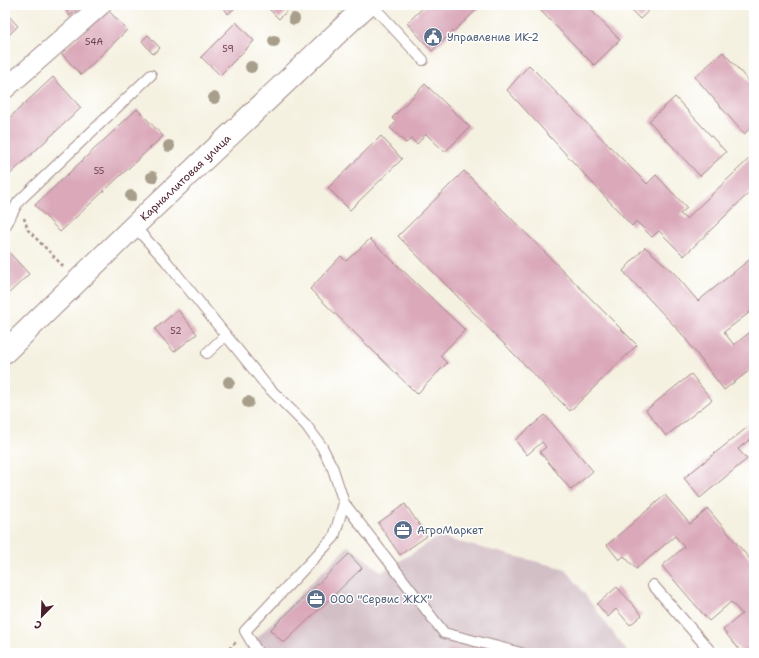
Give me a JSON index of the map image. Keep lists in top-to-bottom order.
{
  "streets": {
    "street": ["Карналлитовая улица"]
  },
  "places": {
    "public building": ["Управление ИК-2"],
    "office": ["АгроМаркет", "ООО \"Сервис ЖКХ\""]
  },
  "house_numbers": [
    "54А",
    "59",
    "55",
    "52"
  ],
  "north": "bottom left"
}
